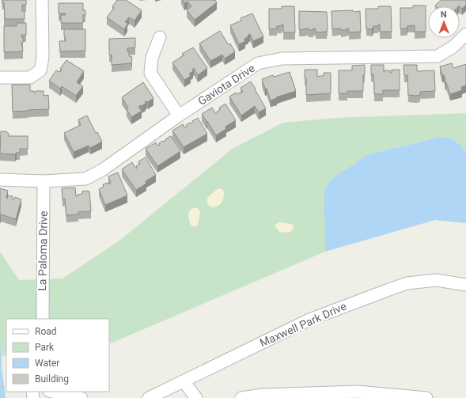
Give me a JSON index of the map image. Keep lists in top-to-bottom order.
{
  "streets": {
    "street": ["Gaviota Drive", "La Paloma Drive", "Maxwell Park Drive"]
  },
  "crossings": [
    ["Gaviota Drive", "La Paloma Drive"]
  ],
  "legend": [
    "Road",
    "Park",
    "Water",
    "Building"
  ],
  "north": "top"
}
